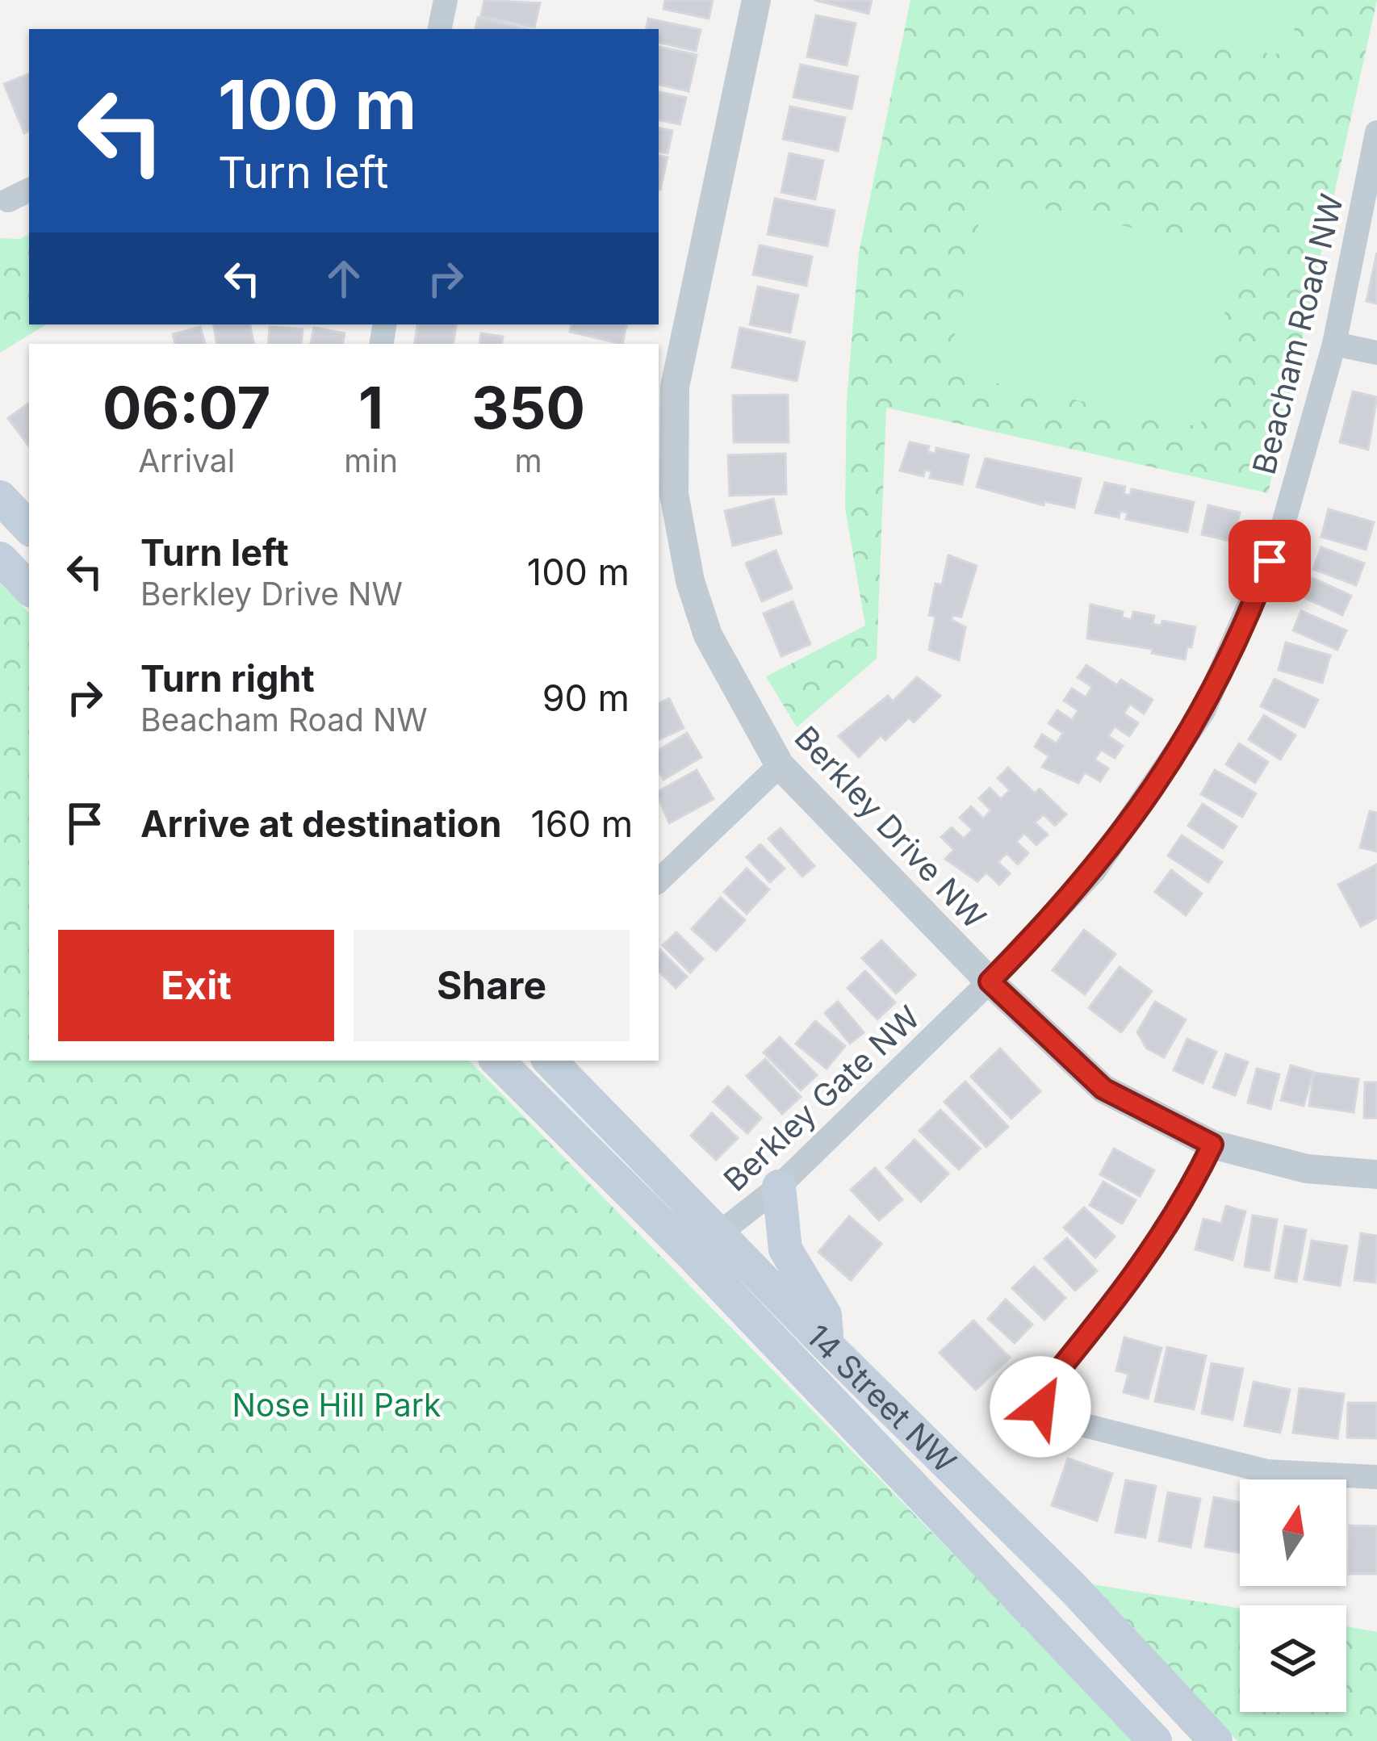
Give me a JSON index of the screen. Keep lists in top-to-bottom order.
{
  "streets": {
    "main road": ["14 Street NW"],
    "street": ["Beacham Road NW", "Berkley Drive NW", "Berkley Gate NW"]
  },
  "crossings": [
    ["Beacham Road NW", "Berkley Drive NW"],
    ["Beacham Road NW", "Berkley Gate NW"],
    ["Berkley Drive NW", "Berkley Gate NW"],
    ["Berkley Gate NW", "14 Street NW"]
  ],
  "parks": ["Nose Hill Park"],
  "north": "top",
  "page": {
    "turn": ["100 m", "Turn left"],
    "eta": [
      "06:07",
      "Arrival",
      "1",
      "min",
      "350",
      "m"
    ],
    "list": [
      {
        "name": "Turn left",
        "note": "Berkley Drive NW",
        "value": "100 m"
      },
      {
        "name": "Turn right",
        "note": "Beacham Road NW",
        "value": "90 m"
      },
      {
        "name": "Arrive at destination",
        "value": "160 m"
      }
    ],
    "buttons": ["Exit", "Share"]
  }
}
